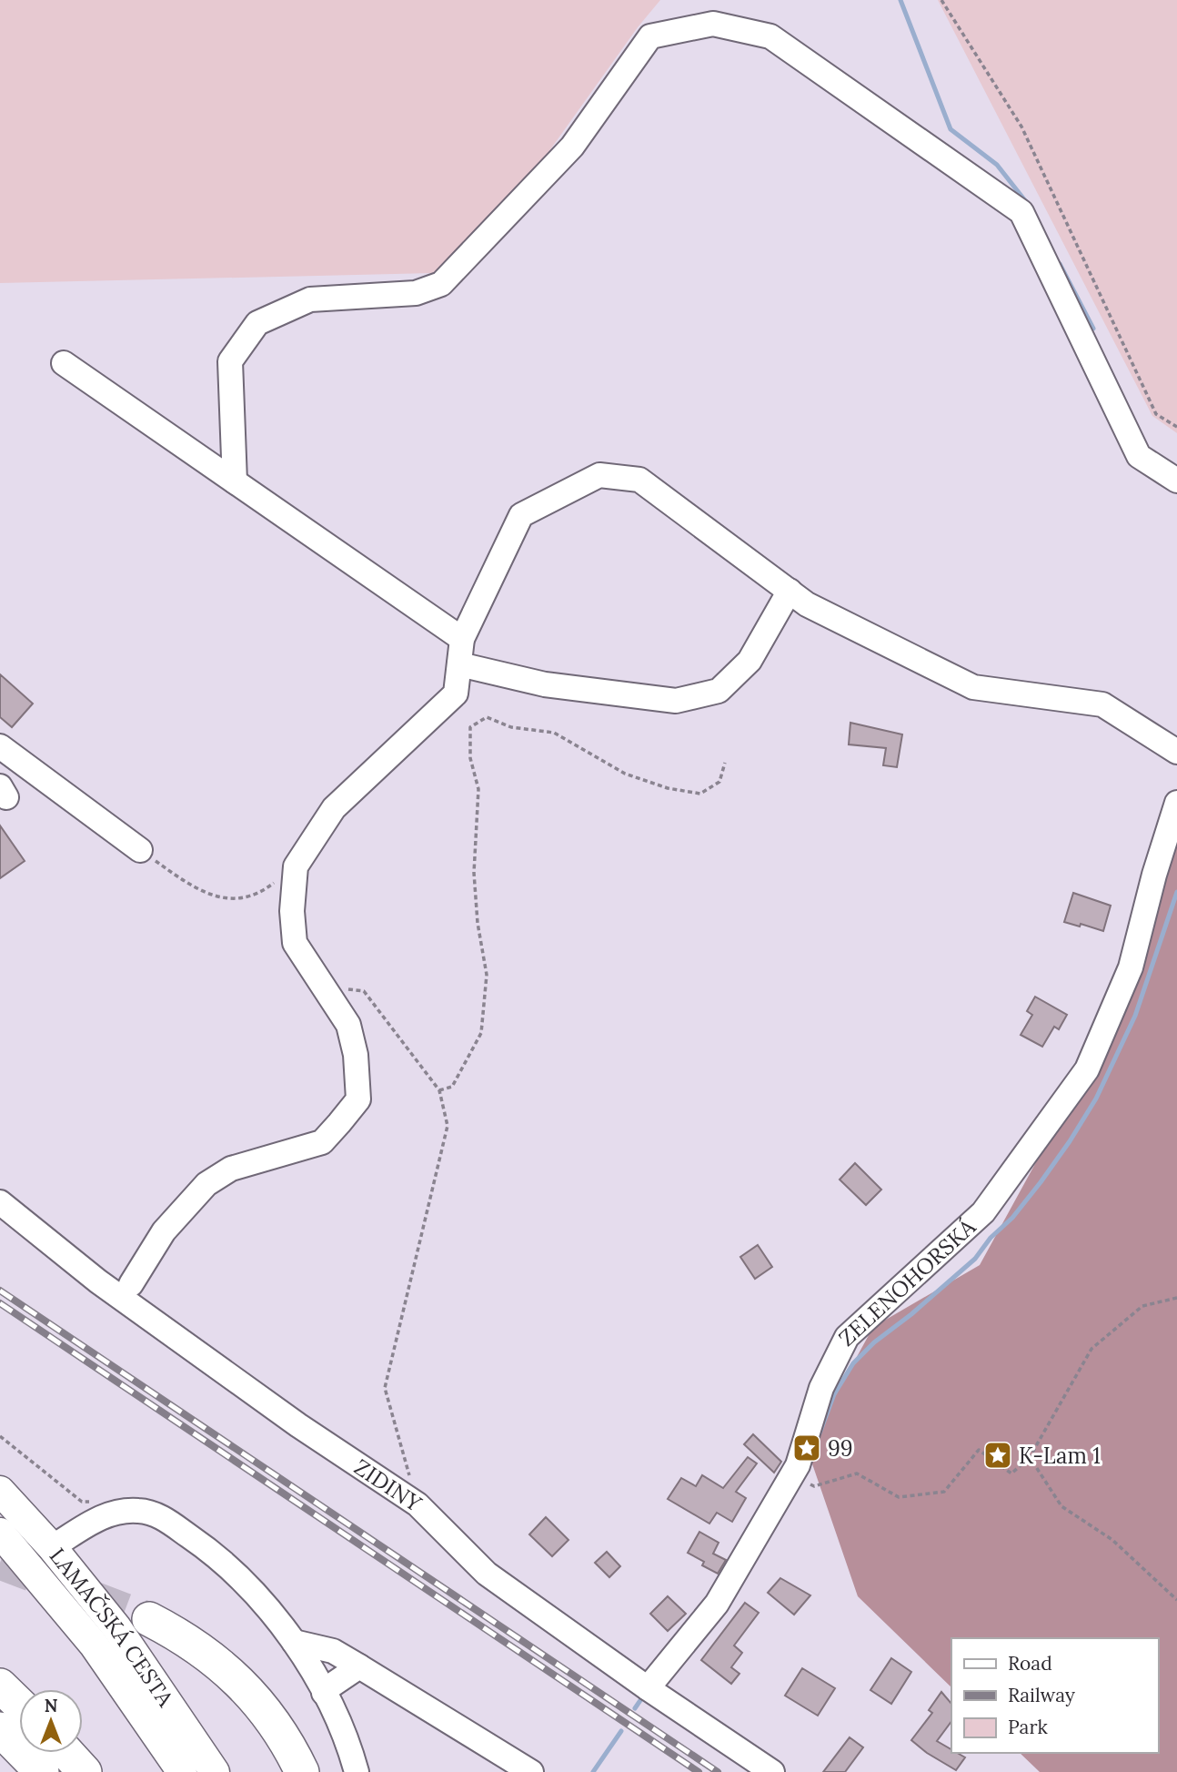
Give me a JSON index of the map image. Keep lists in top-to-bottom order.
{
  "streets": {
    "main road": ["LAMAČSKÁ CESTA"],
    "street": ["ZELENOHORSKÁ", "ZIDINY"]
  },
  "crossings": [
    ["ZELENOHORSKÁ", "ZIDINY"]
  ],
  "places": {
    "place": ["99", "K-Lam 1"]
  },
  "legend": ["Road", "Railway", "Park"],
  "north": "top"
}
